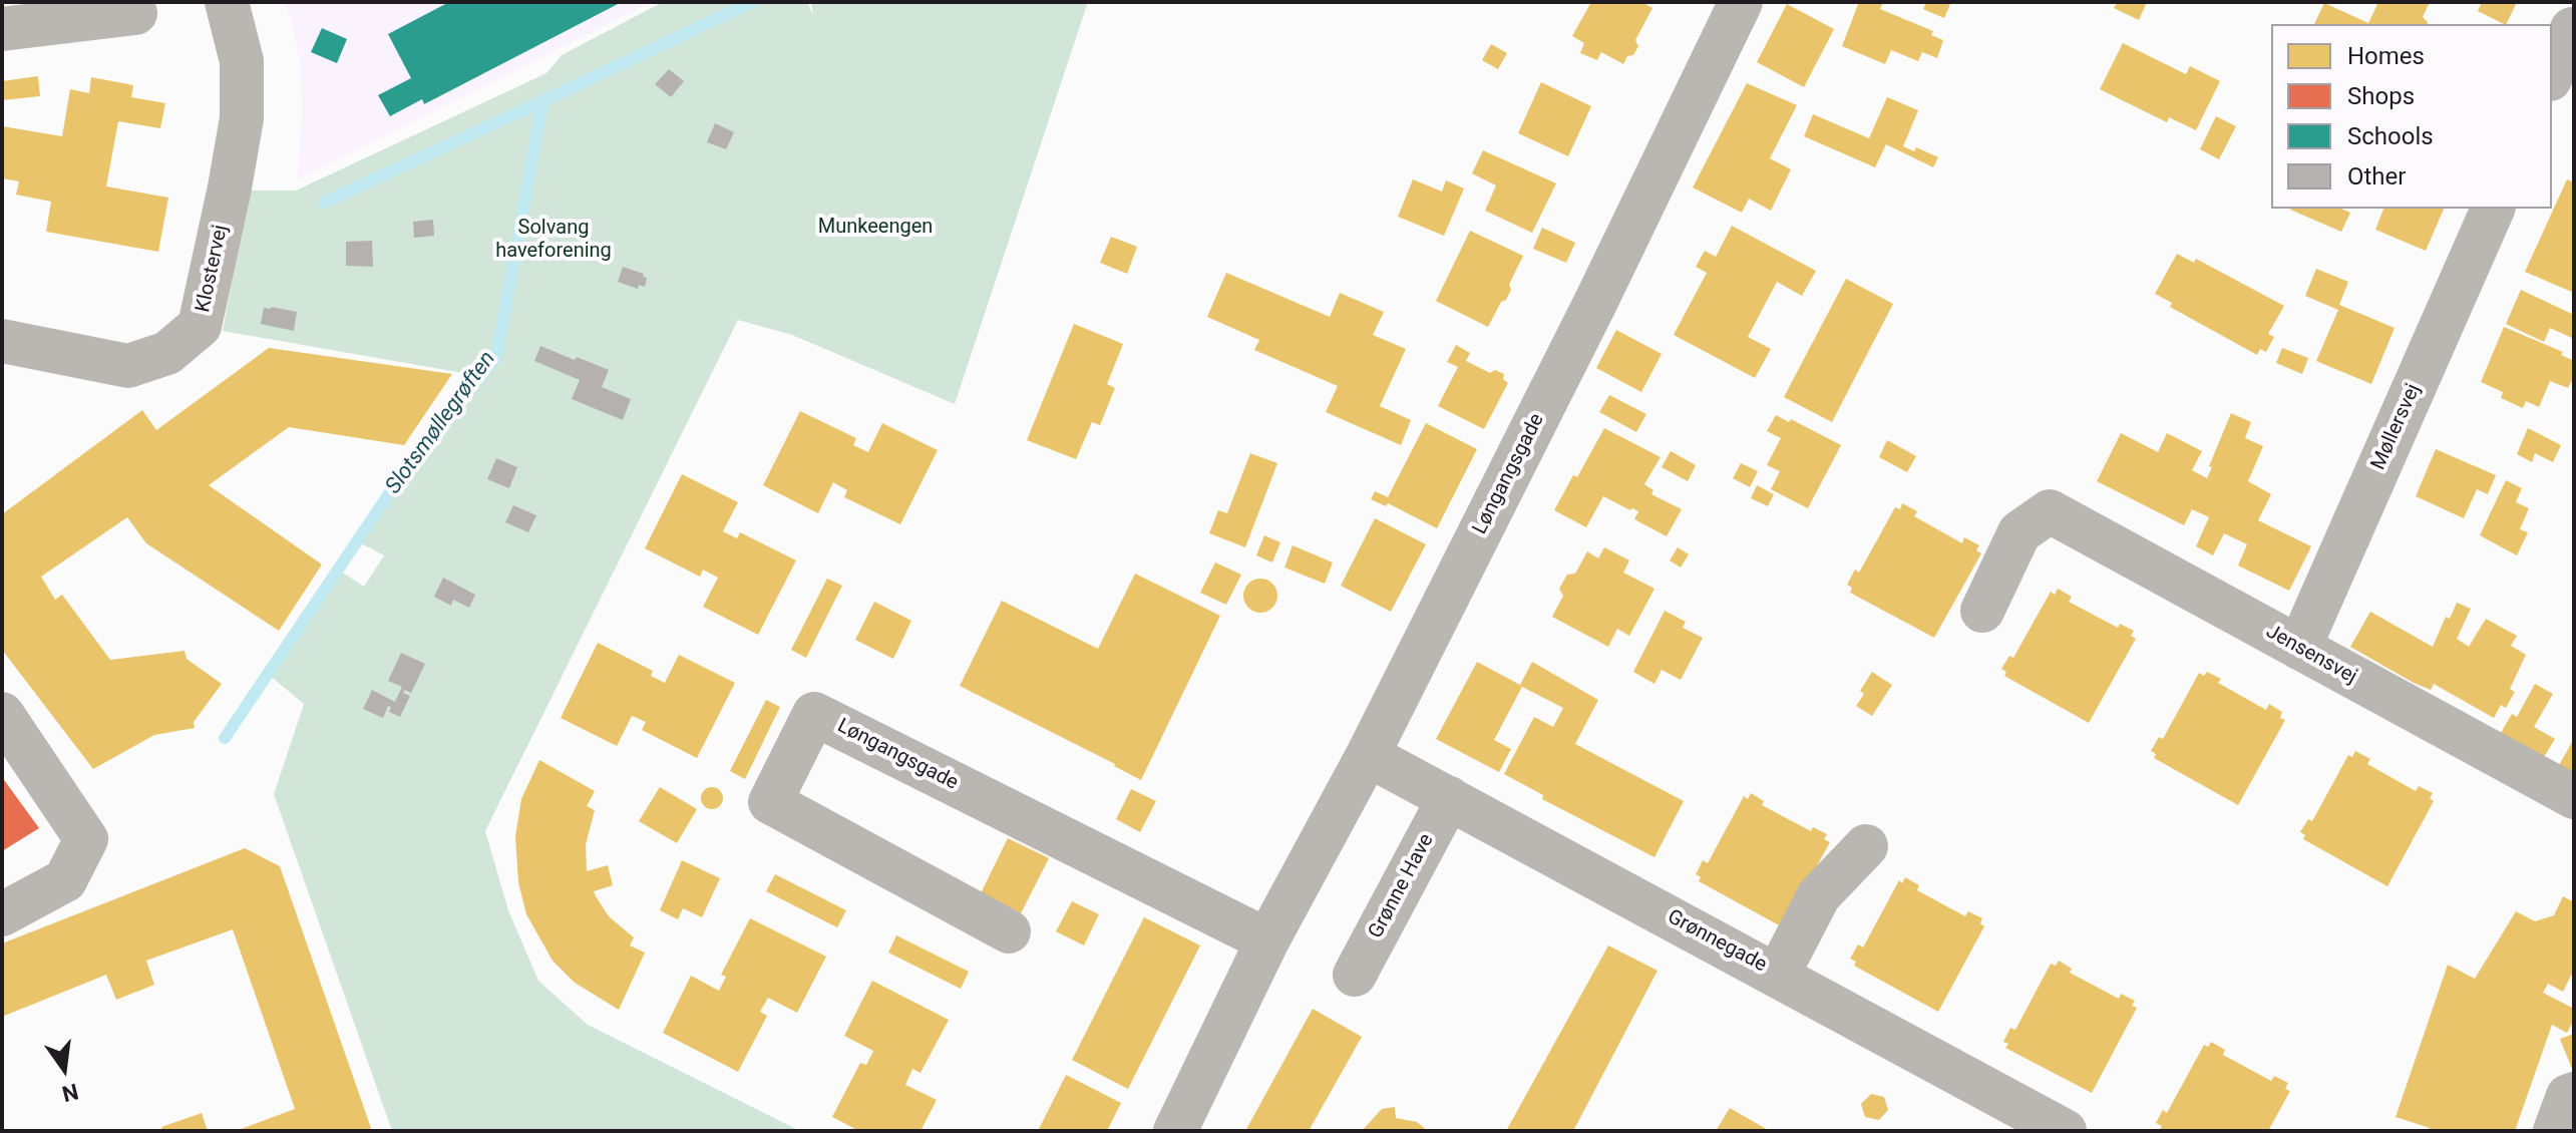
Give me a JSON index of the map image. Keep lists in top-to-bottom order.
{
  "streets": {
    "street": [
      "Klostervej",
      "Møllersvej",
      "Løngangsgade",
      "Jensensvej",
      "Grønne Have",
      "Grønnegade"
    ]
  },
  "crossings": [
    ["Møllersvej", "Jensensvej"],
    ["Løngangsgade", "Grønnegade"],
    ["Grønne Have", "Grønnegade"]
  ],
  "water": ["Slotsmøllegrøften"],
  "parks": ["Munkeengen", "Solvang haveforening"],
  "legend": [
    "Homes",
    "Shops",
    "Schools",
    "Other"
  ],
  "north": "bottom"
}
